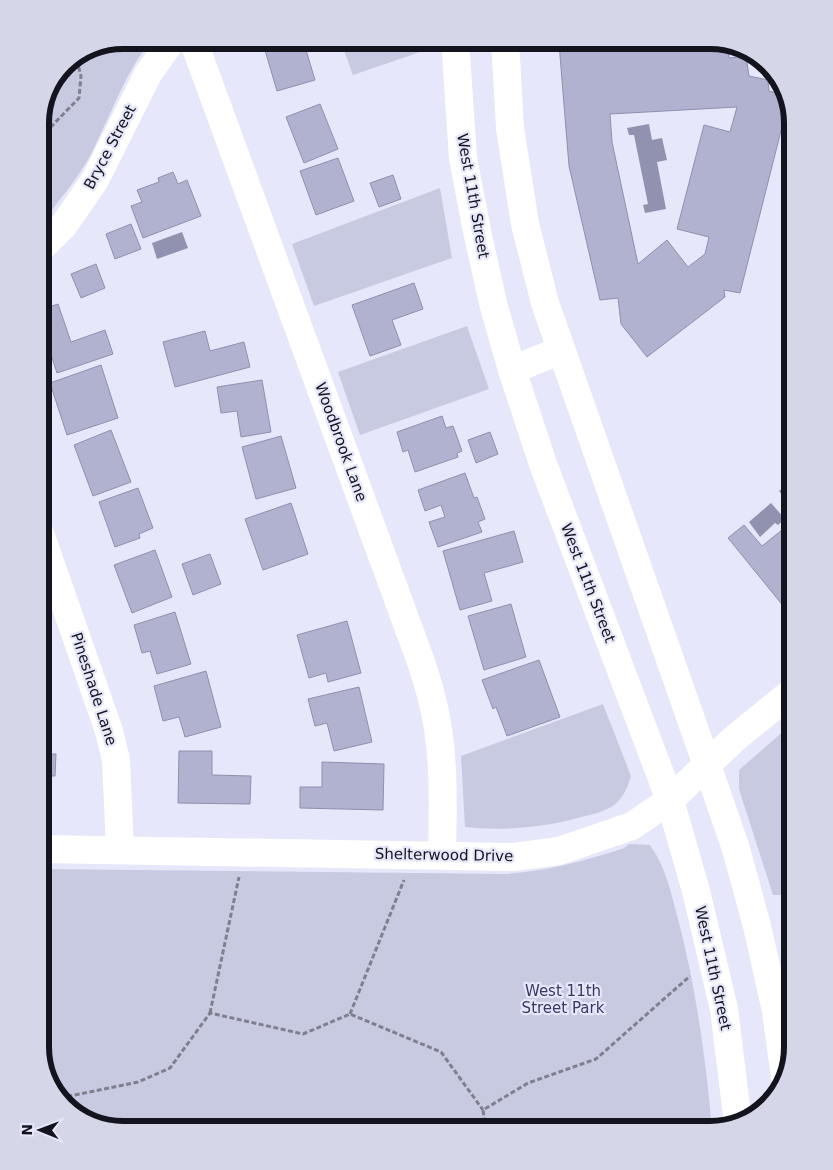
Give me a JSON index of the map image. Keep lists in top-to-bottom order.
{
  "streets": {
    "main road": [
      "Bryce Street",
      "West 11th Street",
      "Woodbrook Lane",
      "Pineshade Lane",
      "Shelterwood Drive"
    ]
  },
  "crossings": [
    ["West 11th Street", "Shelterwood Drive"],
    ["Woodbrook Lane", "Shelterwood Drive"],
    ["Pineshade Lane", "Shelterwood Drive"]
  ],
  "parks": ["West 11th Street Park"],
  "north": "left"
}
